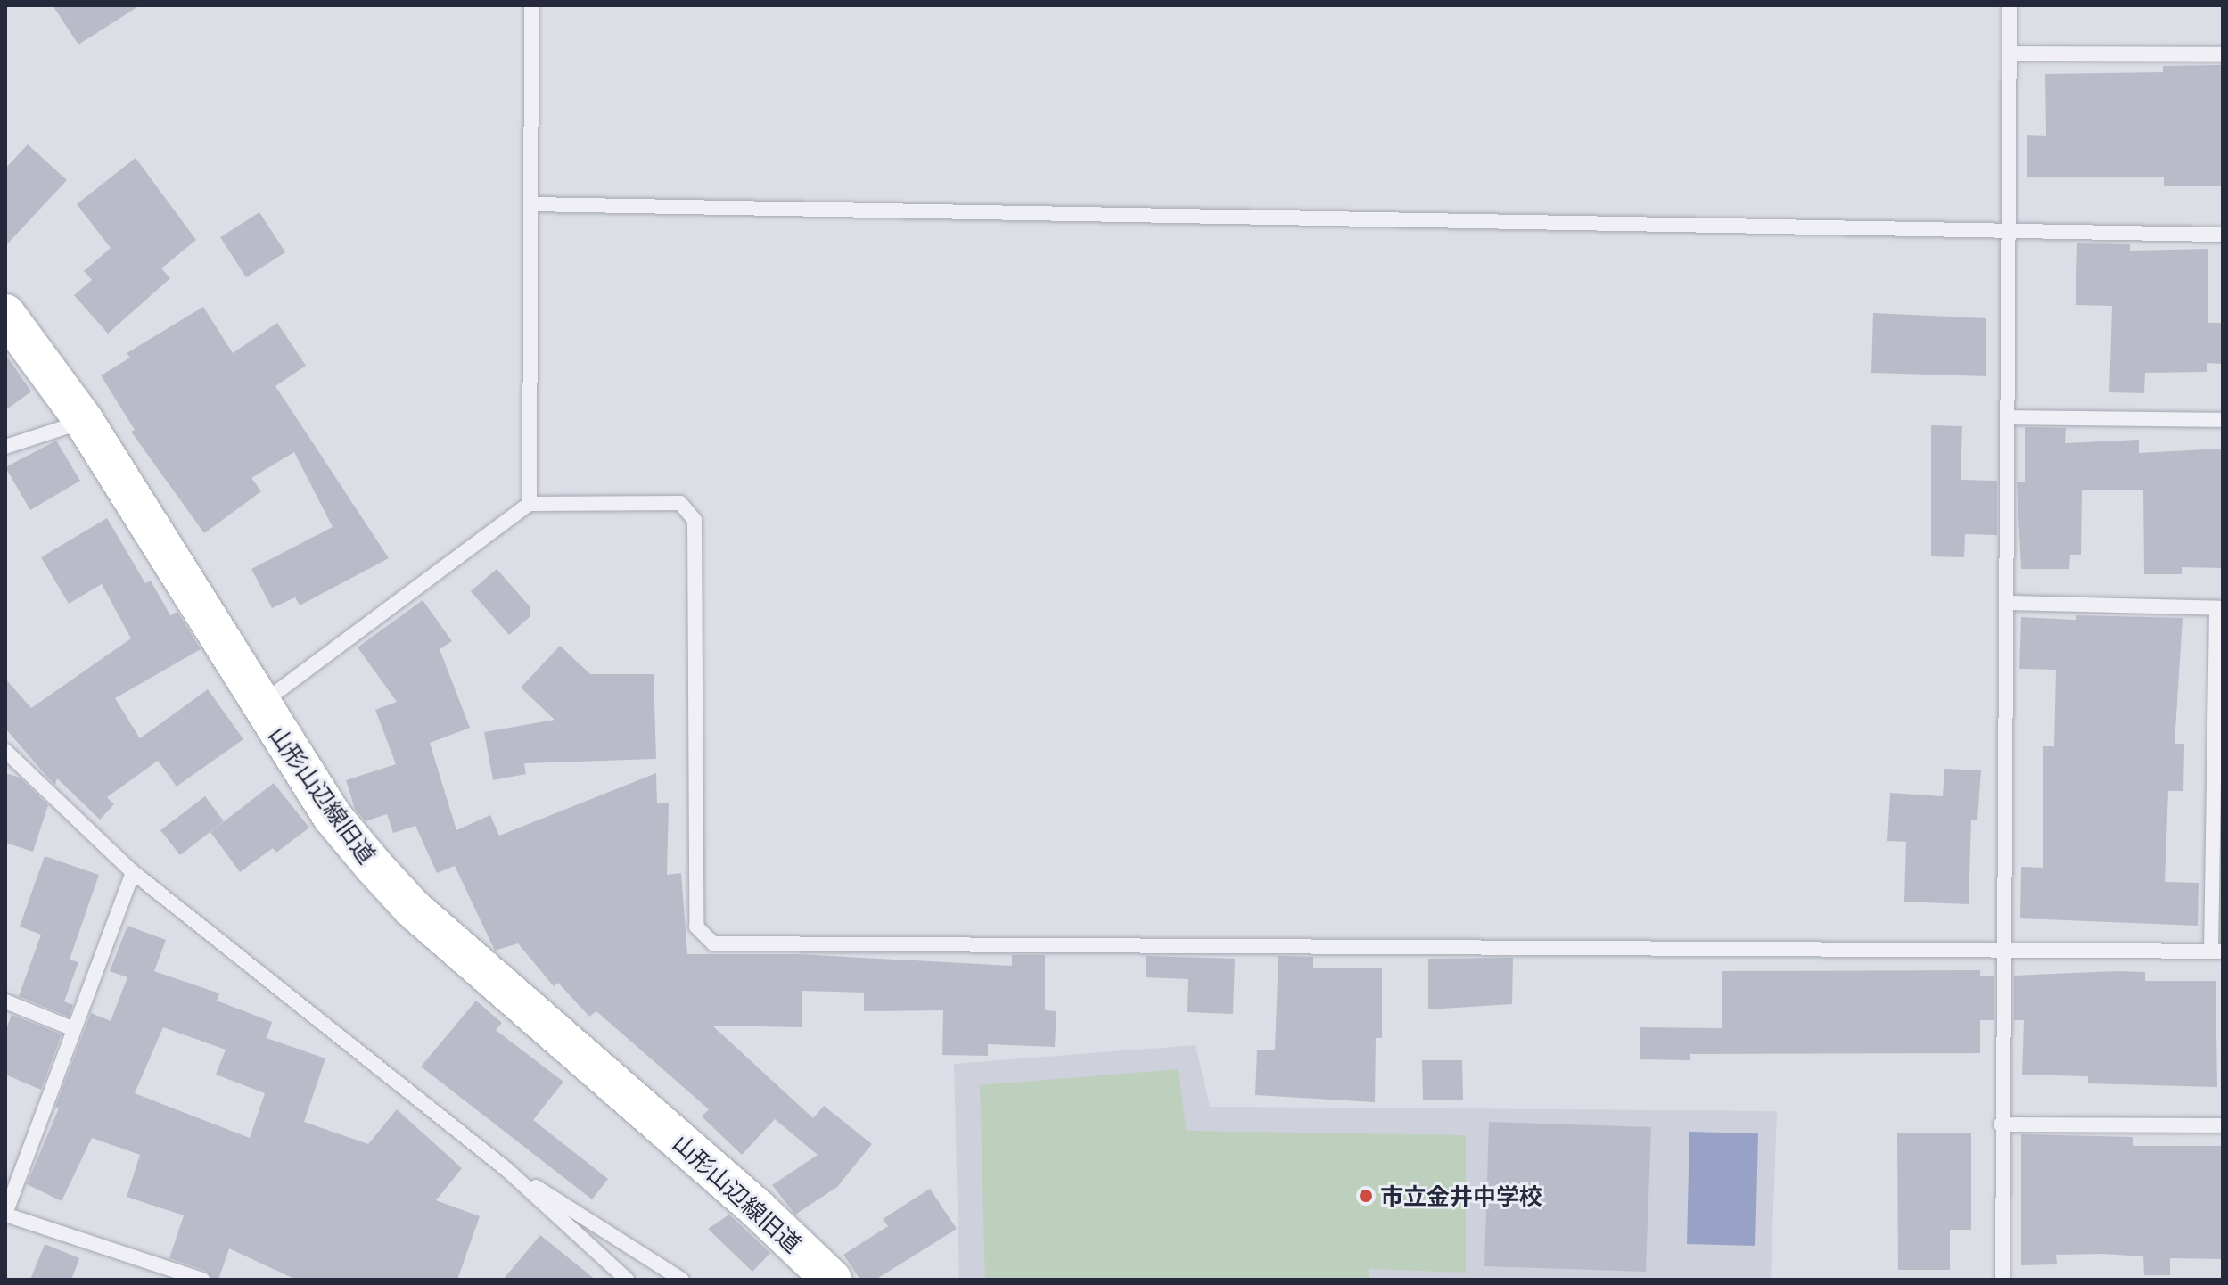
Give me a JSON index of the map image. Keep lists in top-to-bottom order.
{
  "streets": {
    "street": ["山形山辺線旧道"]
  },
  "places": ["市立金井中学校"]
}
